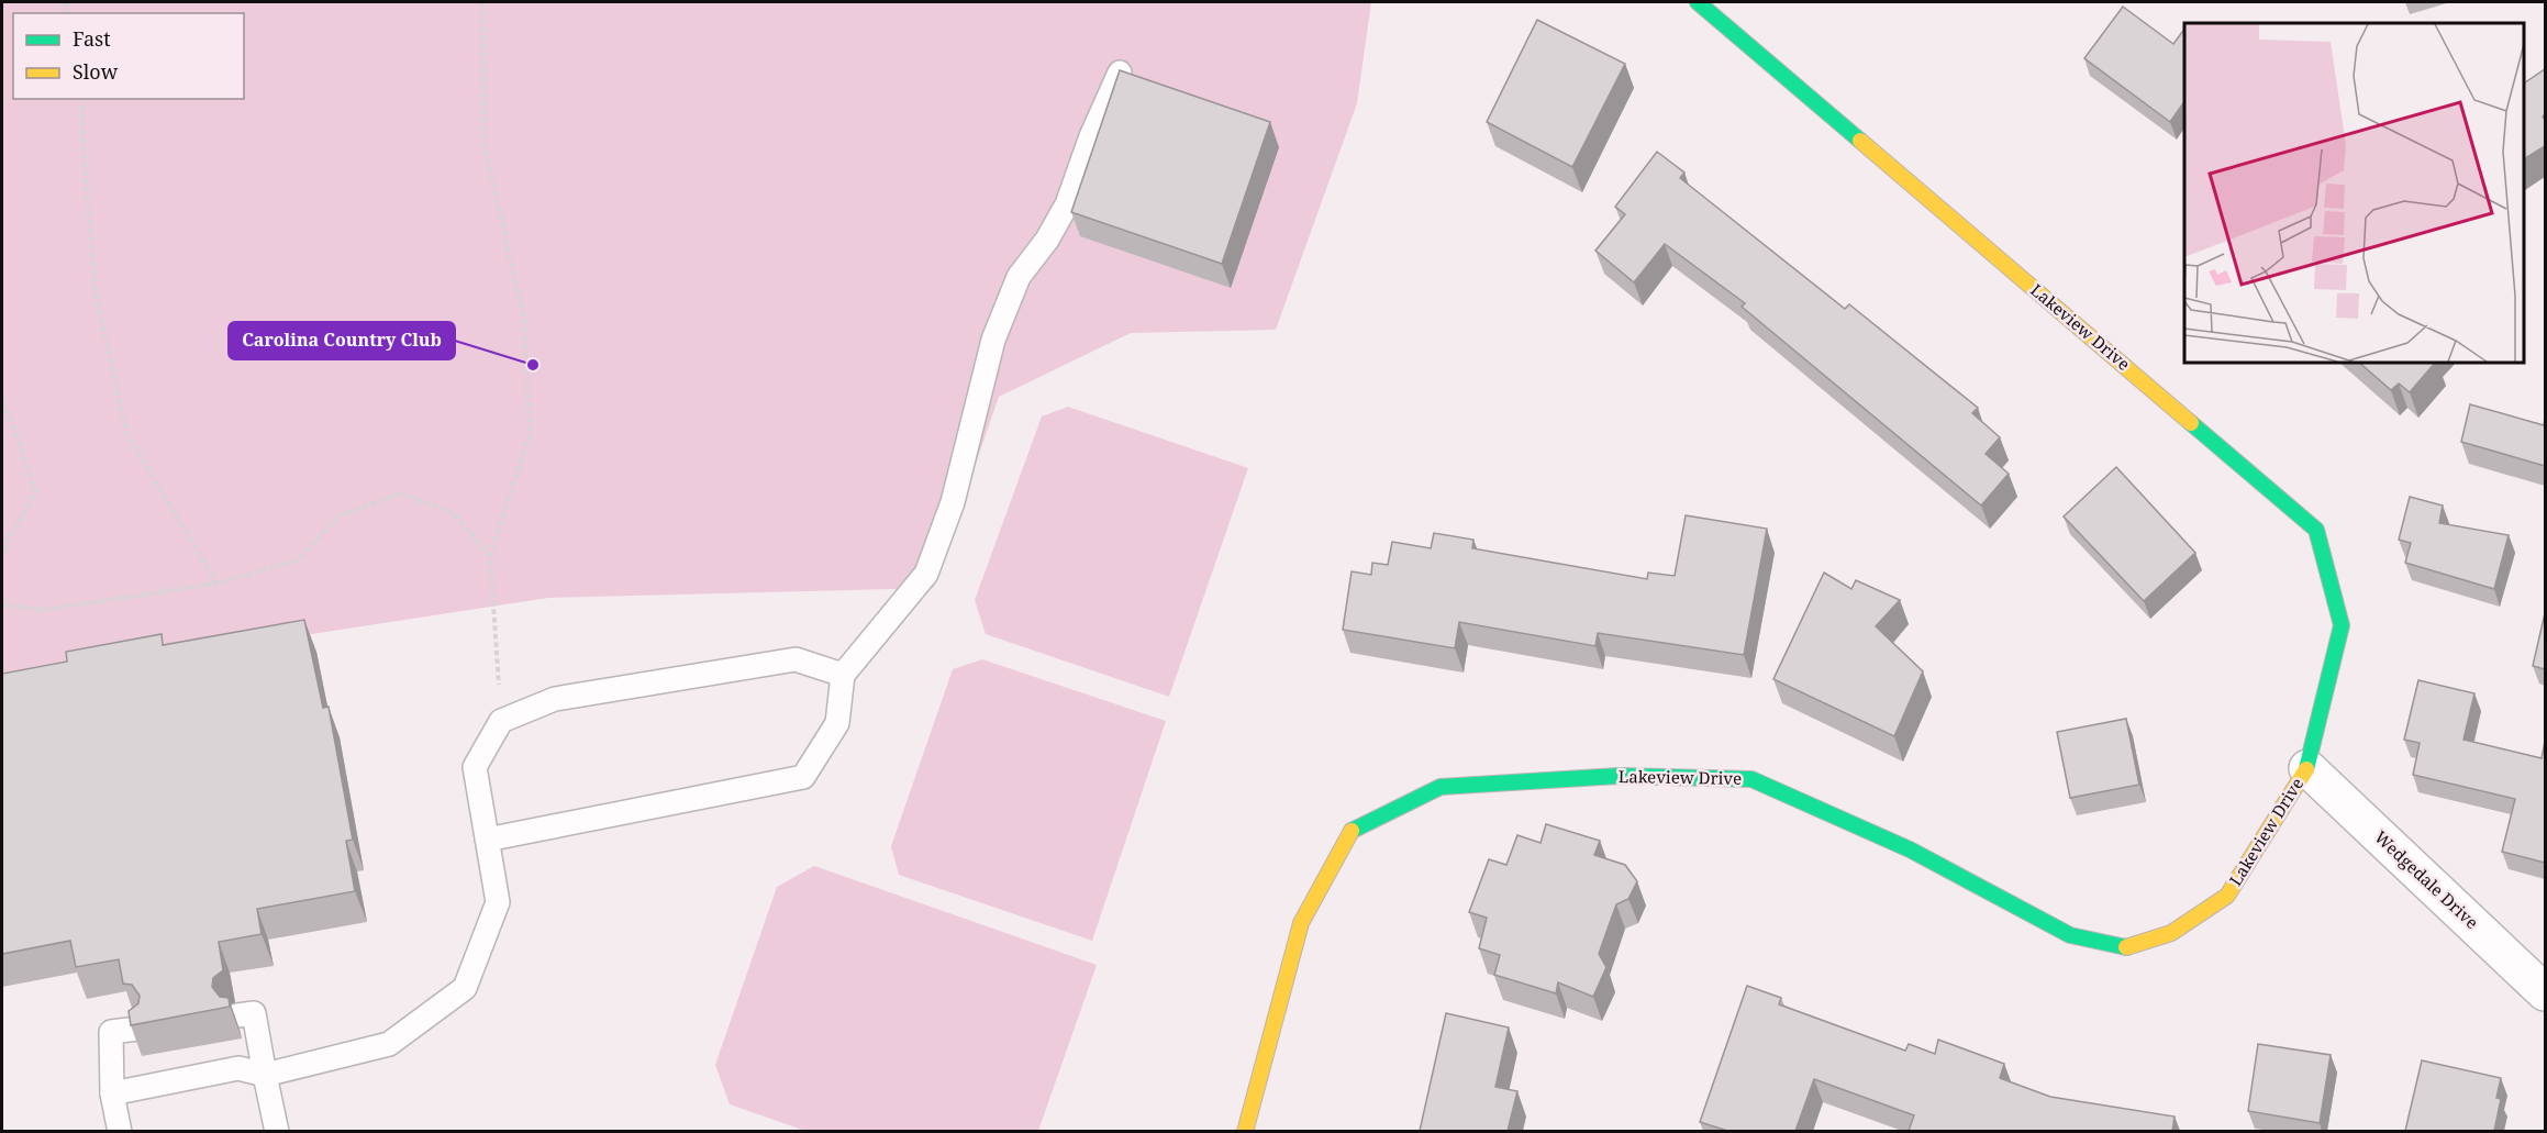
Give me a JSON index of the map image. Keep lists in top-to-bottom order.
{
  "streets": {
    "street": ["Lakeview Drive", "Wedgedale Drive"]
  },
  "crossings": [
    ["Lakeview Drive", "Wedgedale Drive"]
  ],
  "places": ["Carolina Country Club"],
  "legend": ["Fast", "Slow"]
}
